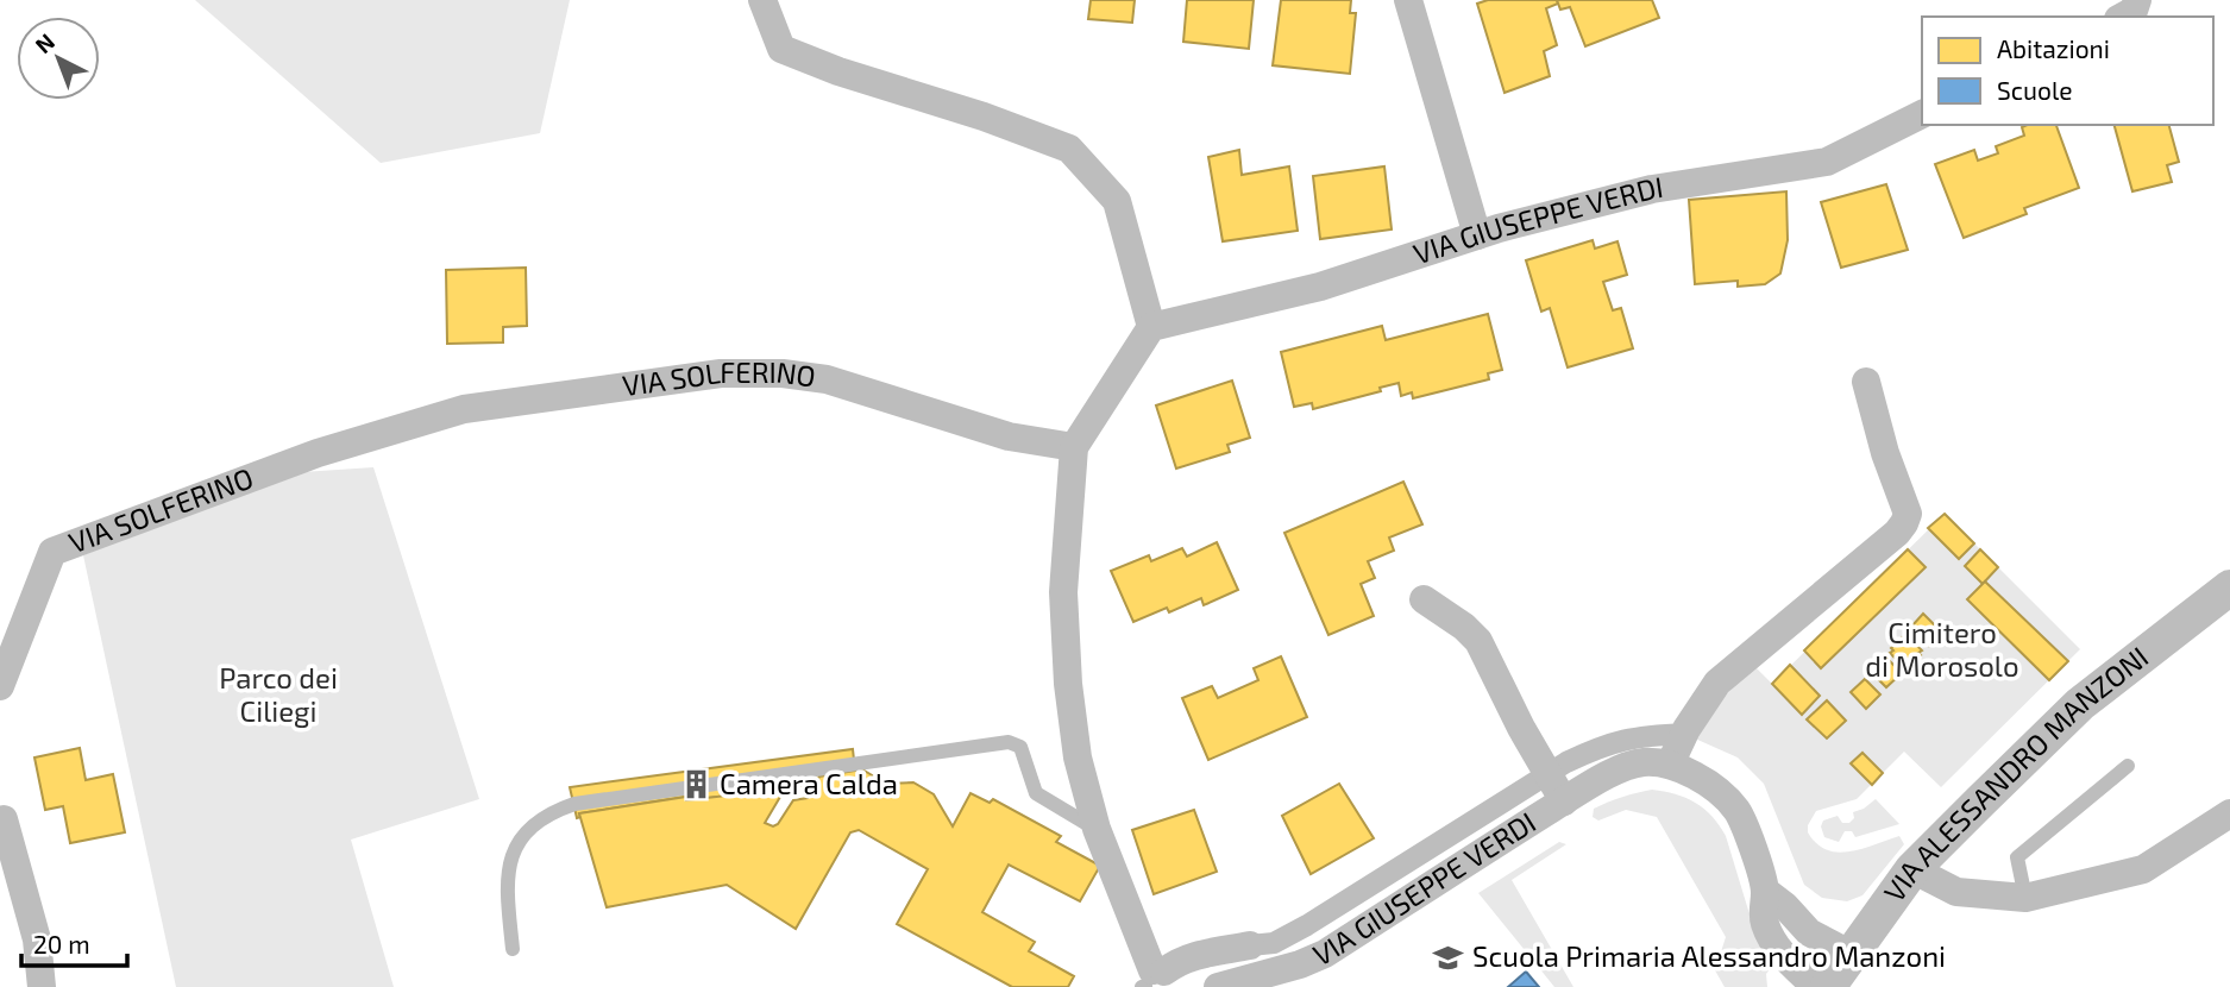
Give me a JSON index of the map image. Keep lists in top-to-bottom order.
{
  "streets": {
    "street": ["VIA GIUSEPPE VERDI", "VIA SOLFERINO", "VIA ALESSANDRO MANZONI"]
  },
  "parks": ["Cimitero di Morosolo", "Parco dei Ciliegi"],
  "places": {
    "building": ["Camera Calda"],
    "school or university": ["Scuola Primaria Alessandro Manzoni"]
  },
  "legend": ["Abitazioni", "Scuole"],
  "scale_bar": "20 m",
  "north": "top left"
}
